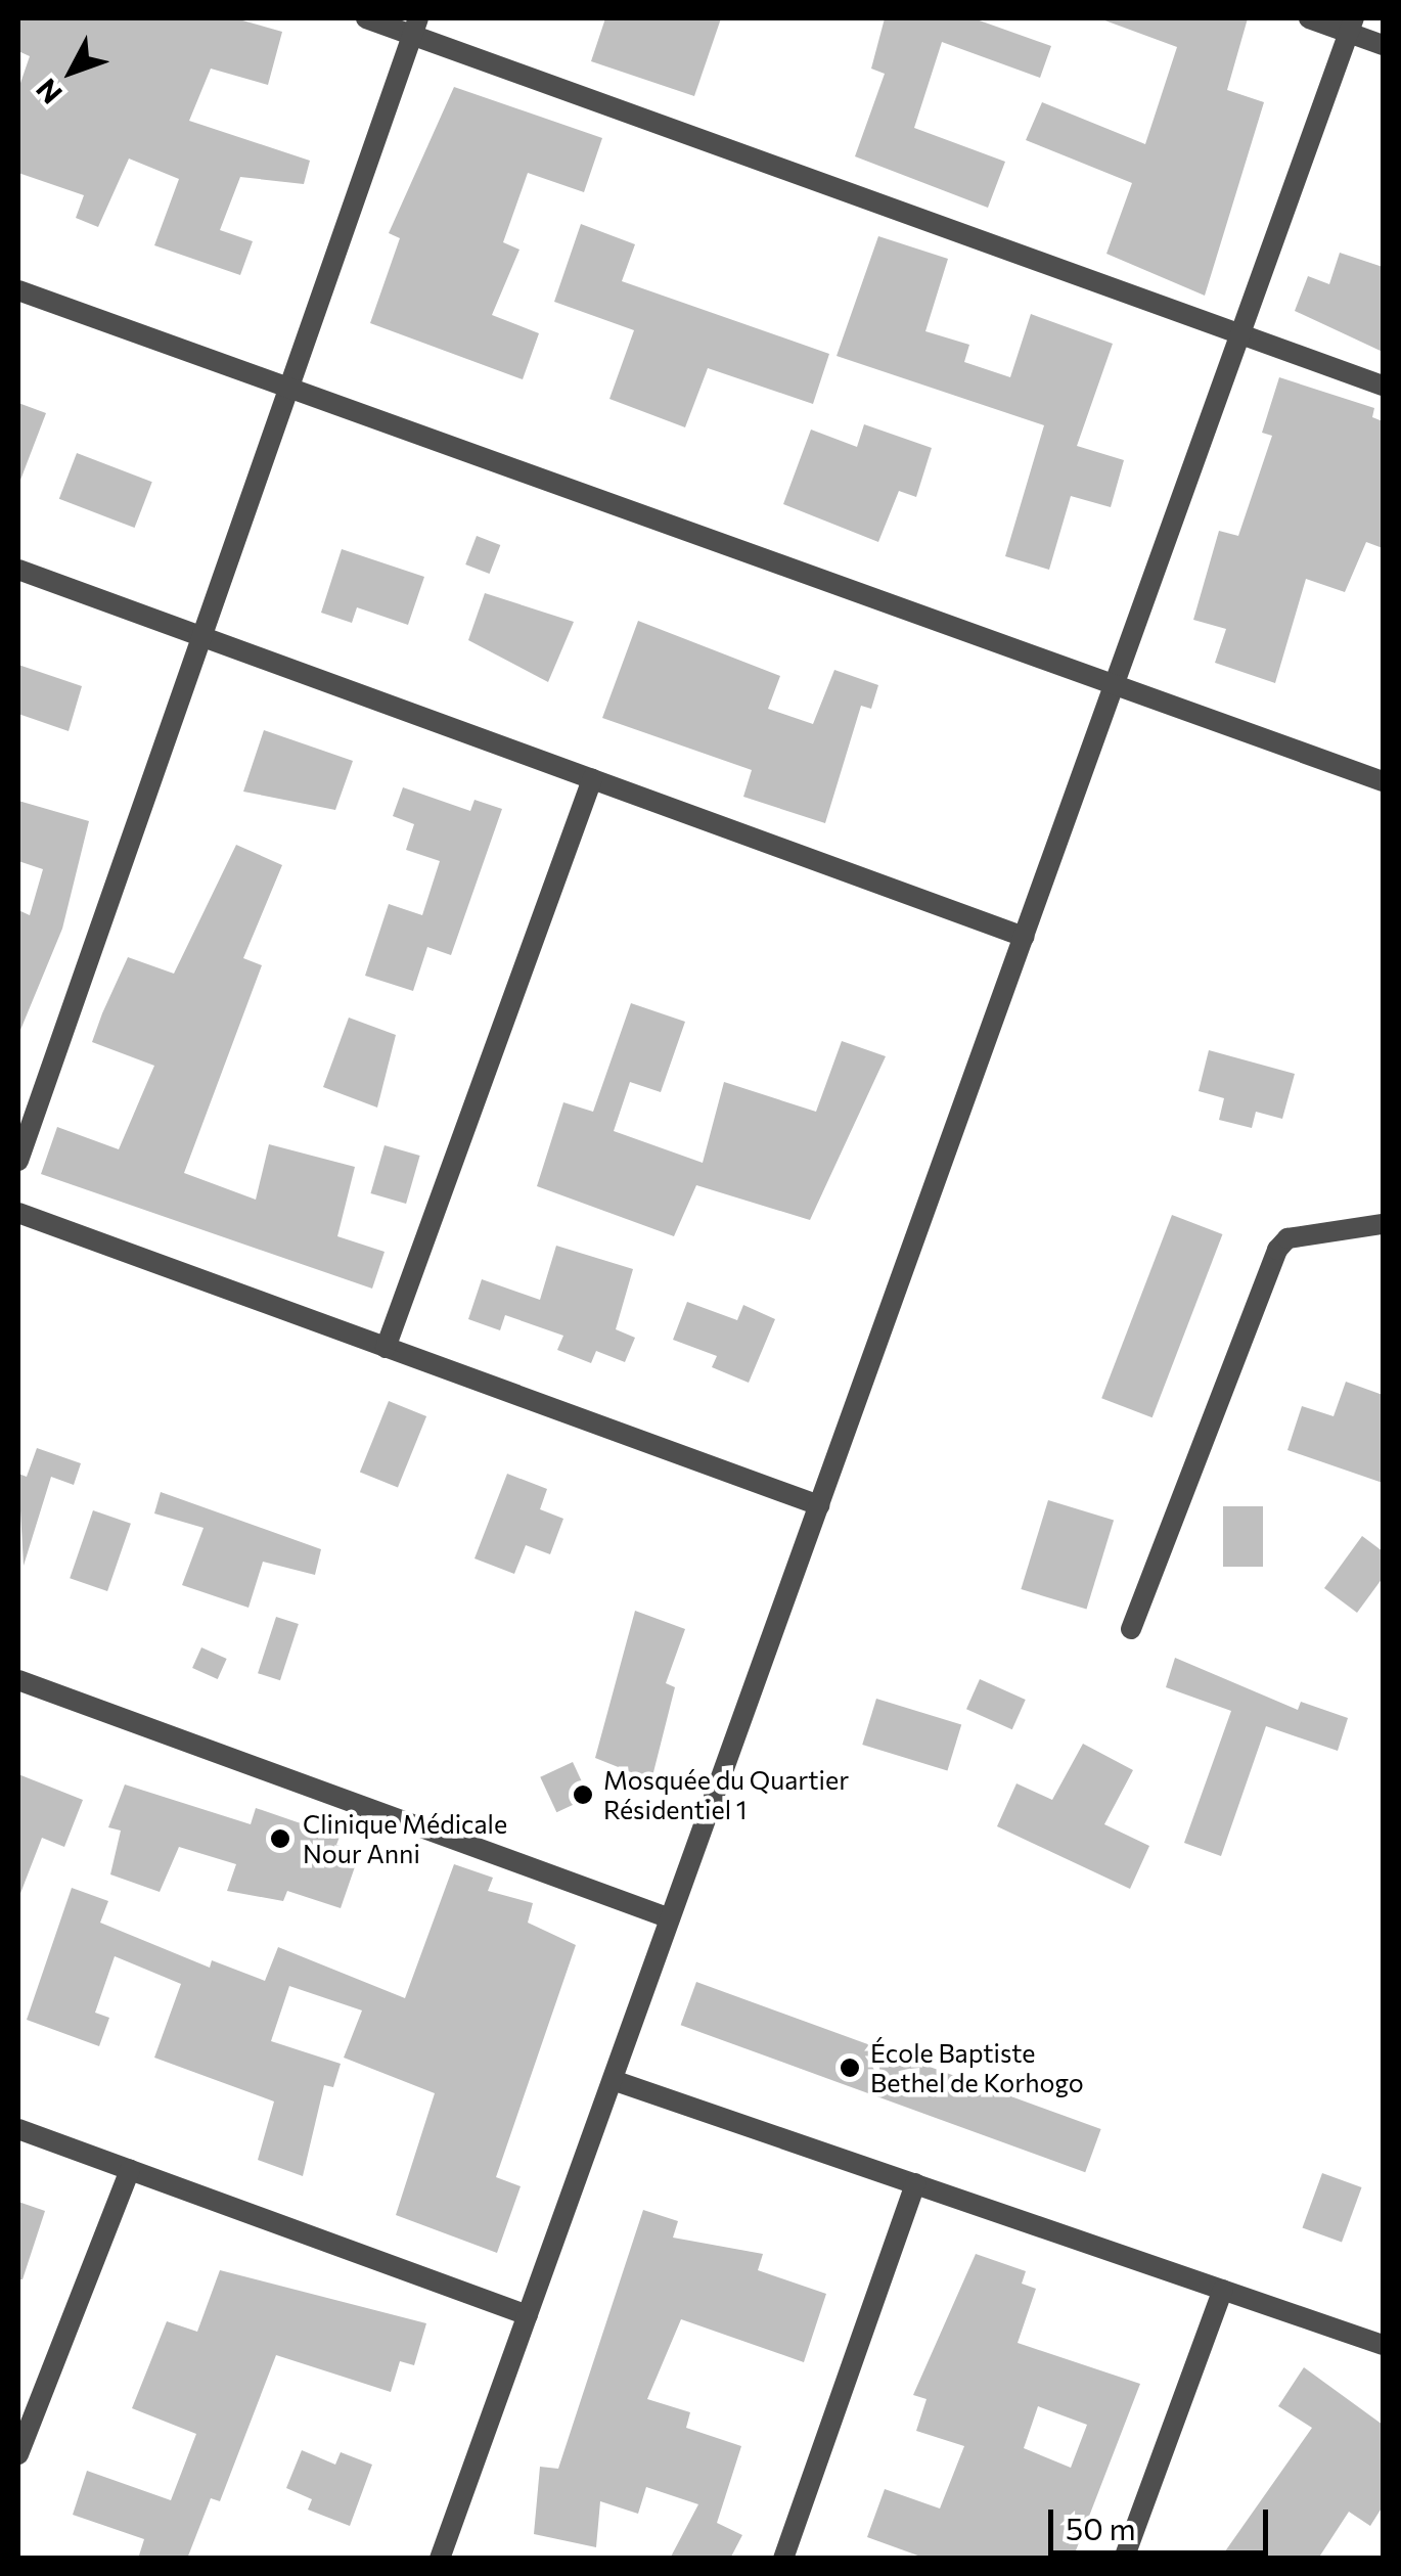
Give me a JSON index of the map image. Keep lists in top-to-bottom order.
{
  "places": ["Mosquée du Quartier Résidentiel 1", "Clinique Médicale Nour Anni", "École Baptiste Bethel de Korhogo"],
  "scale_bar": "50 m",
  "north": "bottom left"
}
